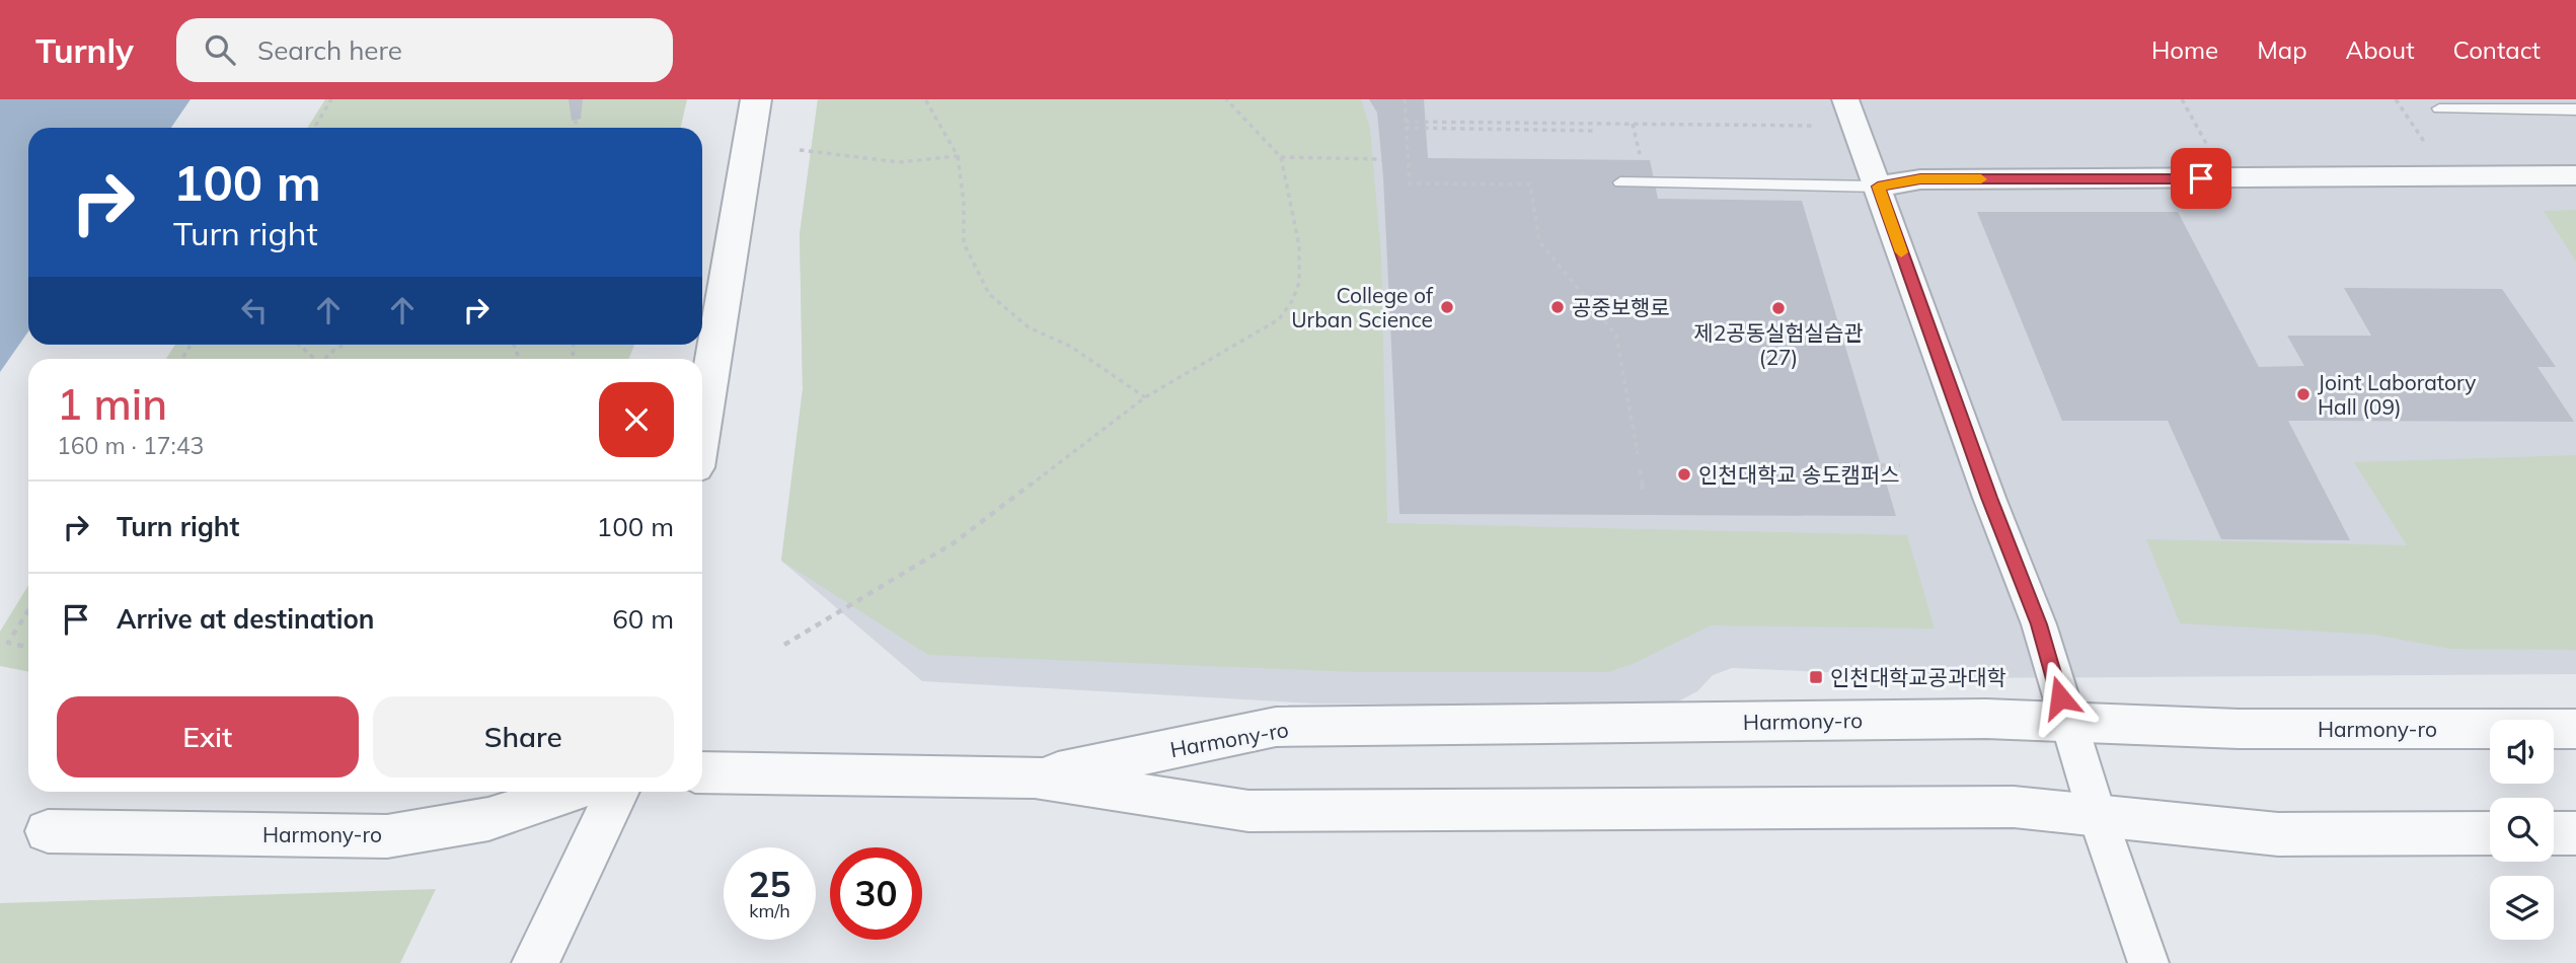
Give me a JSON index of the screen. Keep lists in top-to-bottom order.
{
  "streets": {
    "street": ["Harmony-ro"]
  },
  "places": {
    "other": [
      "College of Urban Science",
      "공중보행로",
      "제2공동실험실습관 (27)",
      "Joint Laboratory Hall (09)",
      "인천대학교 송도캠퍼스"
    ],
    "transit": ["인천대학교공과대학"]
  },
  "page": {
    "header": "Turnly",
    "search": "Search here",
    "nav": [
      "Home",
      "Map",
      "About",
      "Contact"
    ],
    "turn": ["100 m", "Turn right"],
    "heading": ["1 min", "160 m · 17:43"],
    "list": [
      {
        "name": "Turn right",
        "value": "100 m"
      },
      {
        "name": "Arrive at destination",
        "value": "60 m"
      }
    ],
    "buttons": ["Exit", "Share"],
    "speed": "25 km/h",
    "limit": "30"
  }
}
